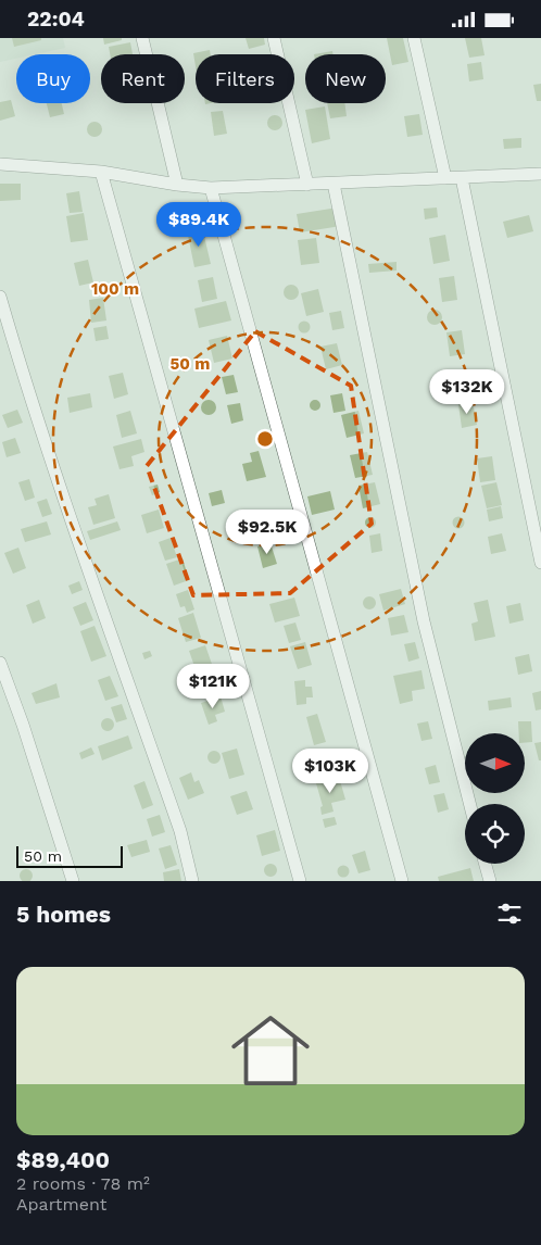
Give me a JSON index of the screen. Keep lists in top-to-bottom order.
{
  "scale_bar": "50 m",
  "north": "right",
  "page": {
    "status": "22:04",
    "chip": [
      "Buy",
      "Rent",
      "Filters",
      "New"
    ],
    "price": [
      "$89.4K",
      "$132K",
      "$92.5K",
      "$121K",
      "$103K"
    ],
    "scale": "50 m",
    "heading": "5 homes",
    "list": [
      {
        "name": "$89,400",
        "note": "2 rooms · 78 m² · Apartment"
      }
    ]
  },
  "rings": ["100 m", "50 m"]
}
